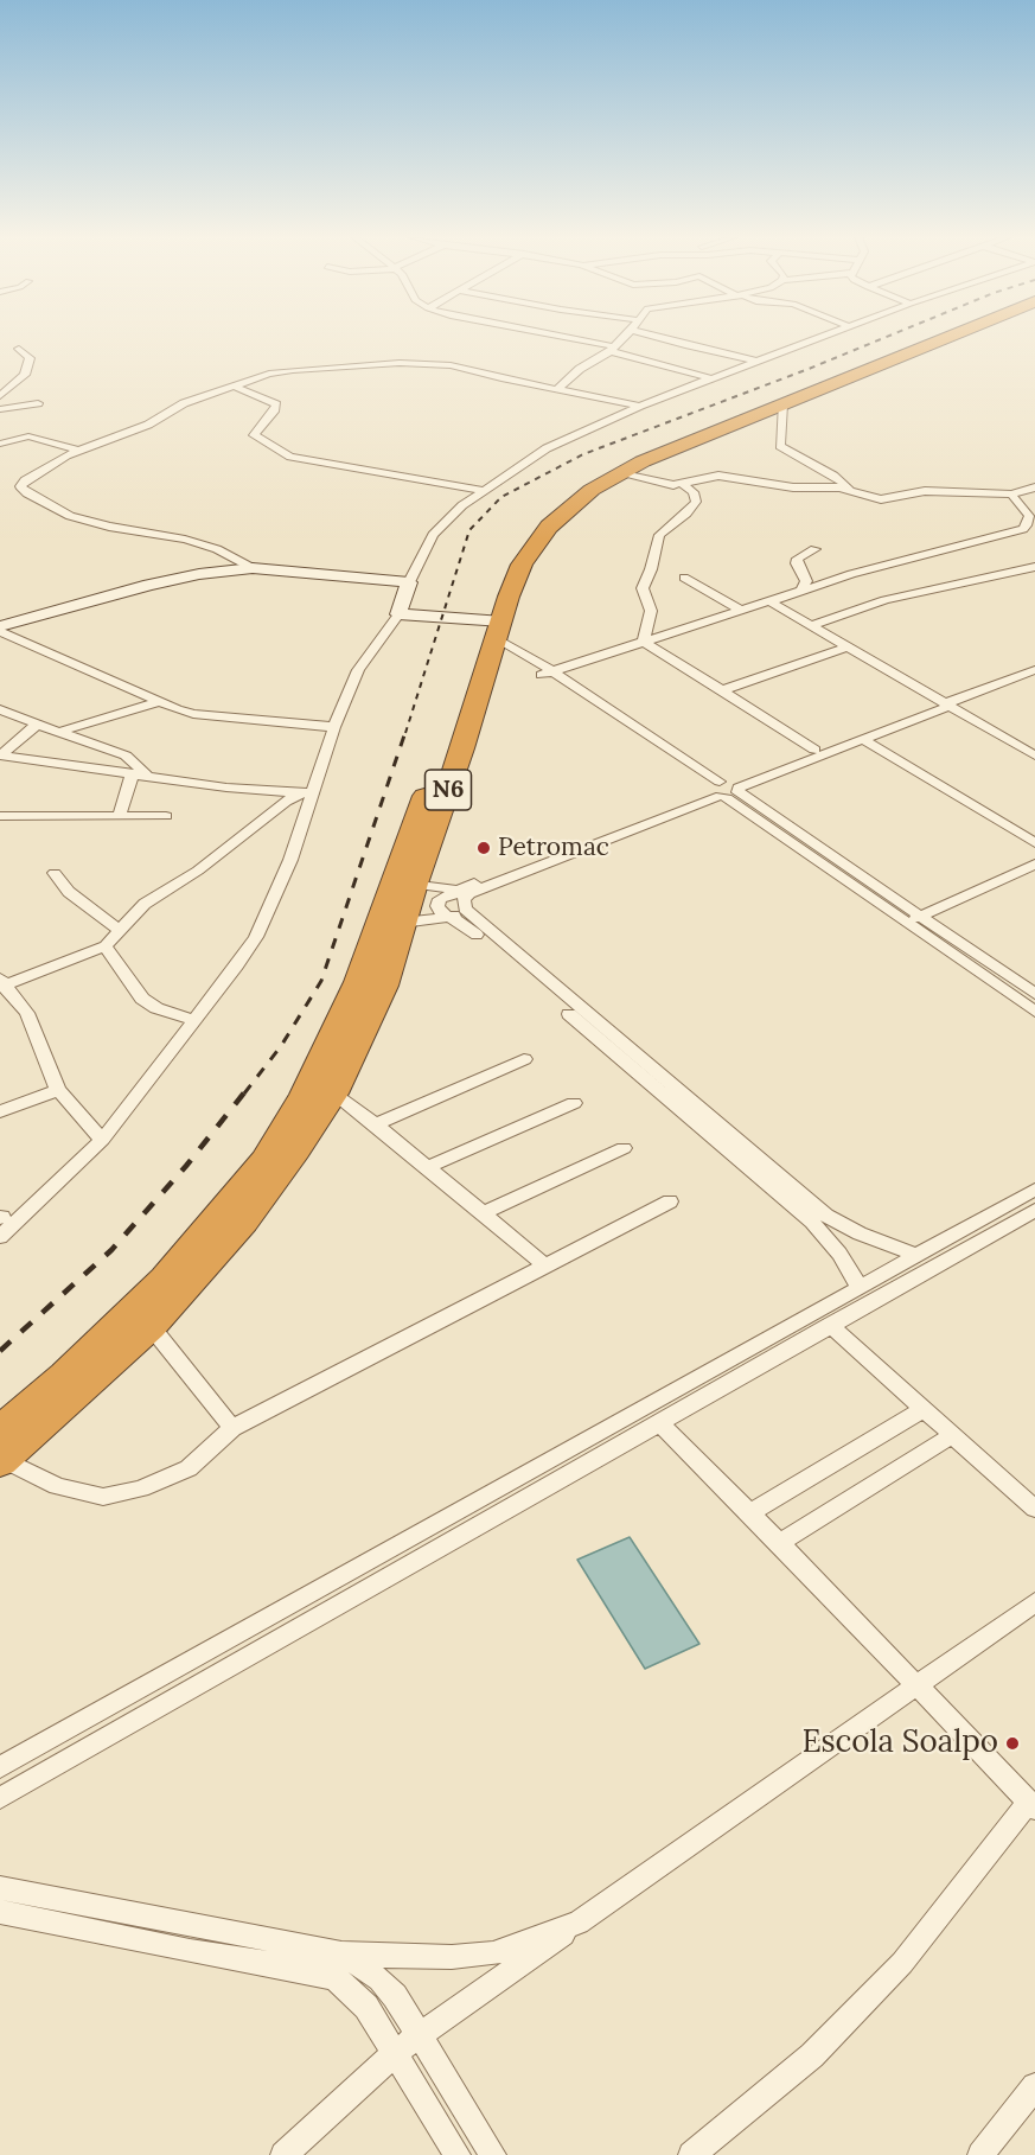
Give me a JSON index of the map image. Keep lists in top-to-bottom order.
{
  "streets": {
    "highway": ["N6"]
  },
  "places": ["Petromac", "Escola Soalpo"]
}
